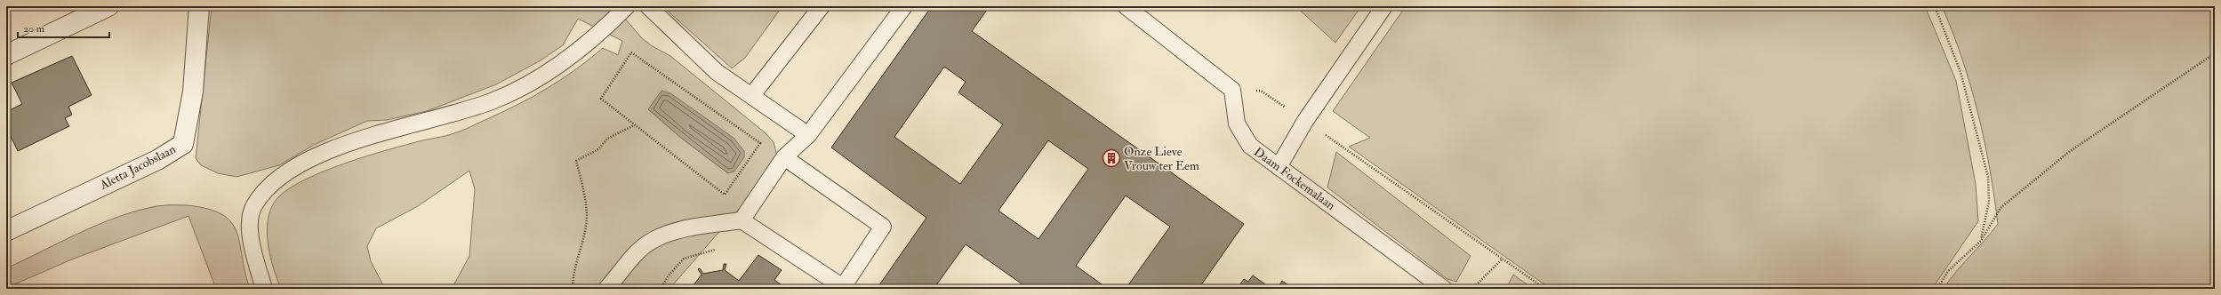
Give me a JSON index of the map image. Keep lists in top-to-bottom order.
{
  "streets": {
    "street": ["Aletta Jacobslaan"],
    "lane": ["Daam Fockemalaan"]
  },
  "places": {
    "building": ["Onze Lieve Vrouw ter Eem"]
  },
  "scale_bar": "20 m"
}
